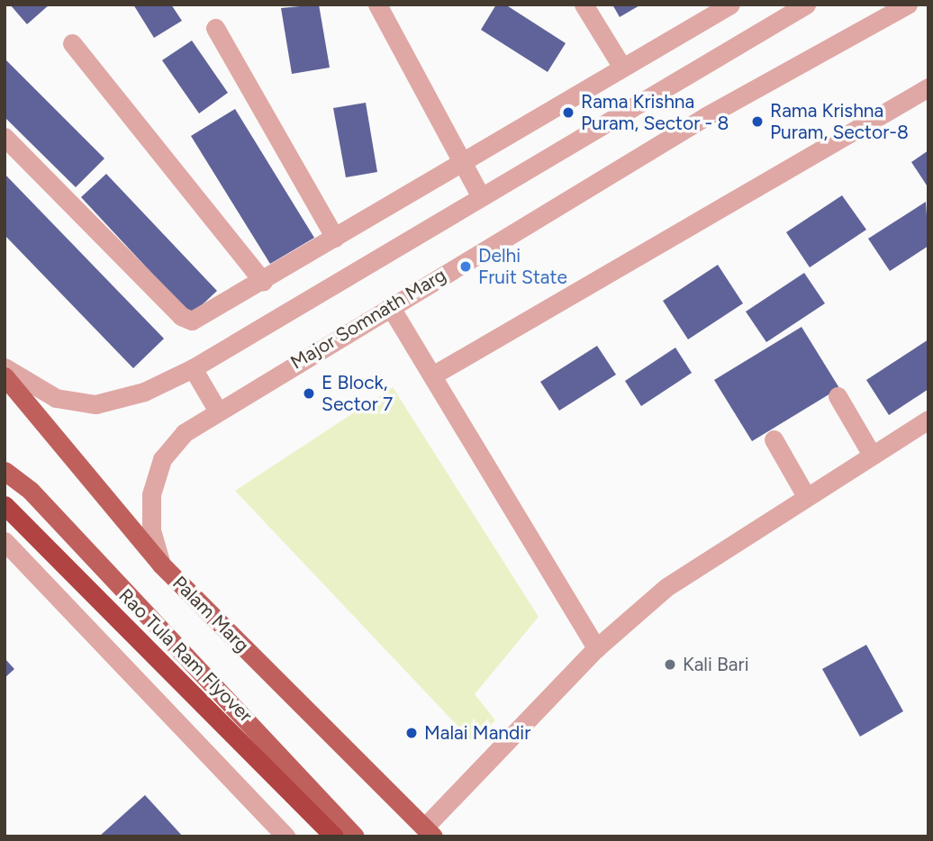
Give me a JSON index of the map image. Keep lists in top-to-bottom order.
{
  "streets": {
    "highway": ["Rao Tula Ram Flyover"],
    "main road": ["Palam Marg"],
    "street": ["Major Somnath Marg"]
  },
  "crossings": [
    ["Major Somnath Marg", "Palam Marg"]
  ],
  "places": [
    "Rama Krishna Puram, Sector - 8",
    "Rama Krishna Puram, Sector-8",
    "Delhi Fruit State",
    "E Block, Sector 7",
    "Kali Bari",
    "Malai Mandir"
  ]
}
